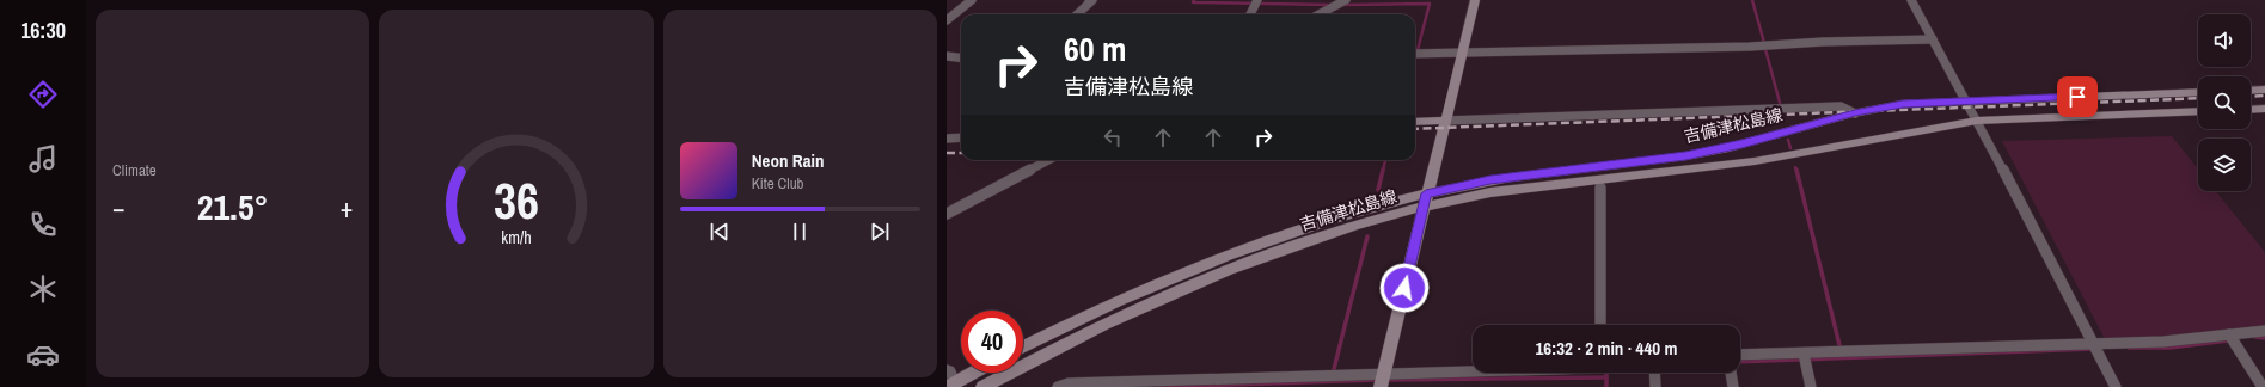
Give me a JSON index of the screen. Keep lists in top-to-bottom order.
{
  "streets": {
    "main road": ["吉備津松島線"]
  },
  "page": {
    "tabs": "16:30",
    "tile": "Climate",
    "turn": ["60 m", "吉備津松島線"],
    "song": ["Neon Rain", "Kite Club"],
    "heat": ["−", "21.5°", "+"],
    "limit": "40",
    "trip": "16:32 · 2 min · 440 m",
    "gauge": ["36", "km/h"]
  }
}
